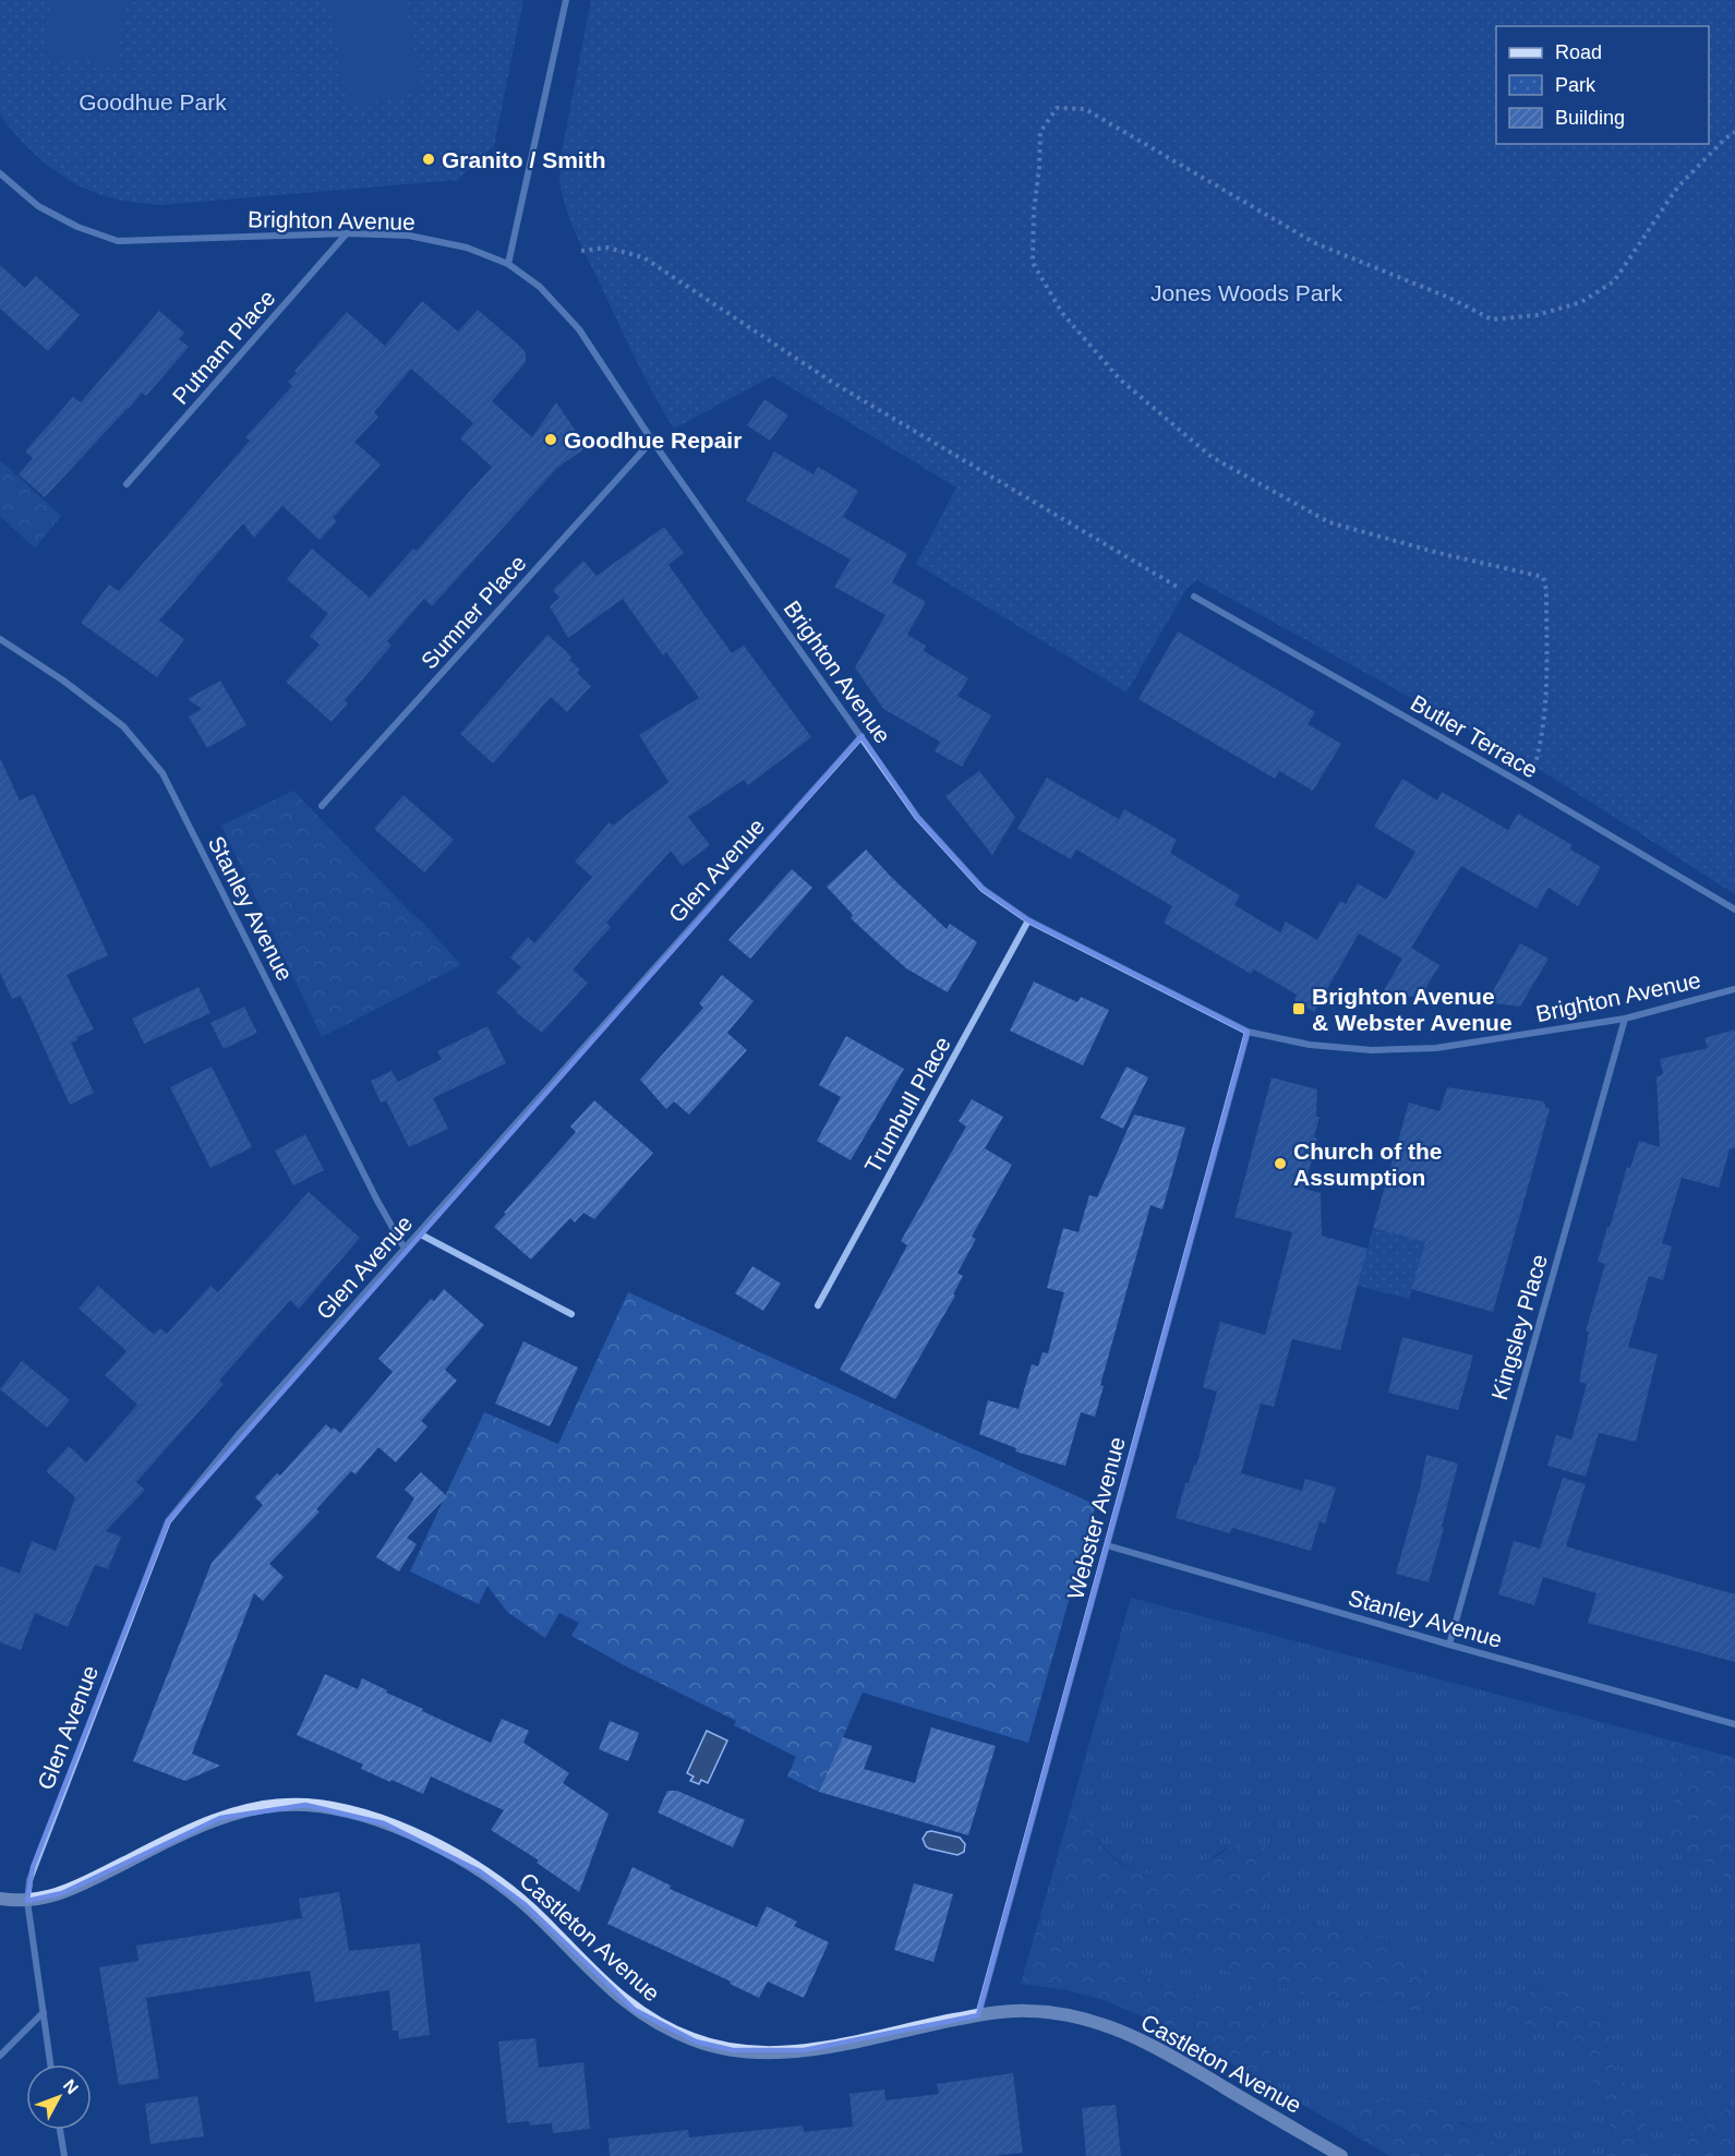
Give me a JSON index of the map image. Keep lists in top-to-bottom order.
{
  "streets": {
    "street": [
      "Brighton Avenue",
      "Putnam Place",
      "Sumner Place",
      "Butler Terrace",
      "Glen Avenue",
      "Stanley Avenue",
      "Trumbull Place",
      "Kingsley Place",
      "Webster Avenue",
      "Castleton Avenue"
    ]
  },
  "crossings": [
    ["Brighton Avenue", "Putnam Place"],
    ["Brighton Avenue", "Sumner Place"],
    ["Brighton Avenue", "Glen Avenue"],
    ["Brighton Avenue", "Trumbull Place"],
    ["Brighton Avenue", "Kingsley Place"],
    ["Brighton Avenue", "Webster Avenue"],
    ["Glen Avenue", "Stanley Avenue"],
    ["Glen Avenue", "Castleton Avenue"],
    ["Stanley Avenue", "Kingsley Place"],
    ["Stanley Avenue", "Webster Avenue"],
    ["Webster Avenue", "Castleton Avenue"]
  ],
  "parks": ["Goodhue Park", "Jones Woods Park"],
  "places": {
    "other": ["Granito / Smith", "Goodhue Repair", "Church of the Assumption"],
    "transit": ["Brighton Avenue & Webster Avenue"]
  },
  "legend": ["Road", "Park", "Building"],
  "north": "top right"
}
